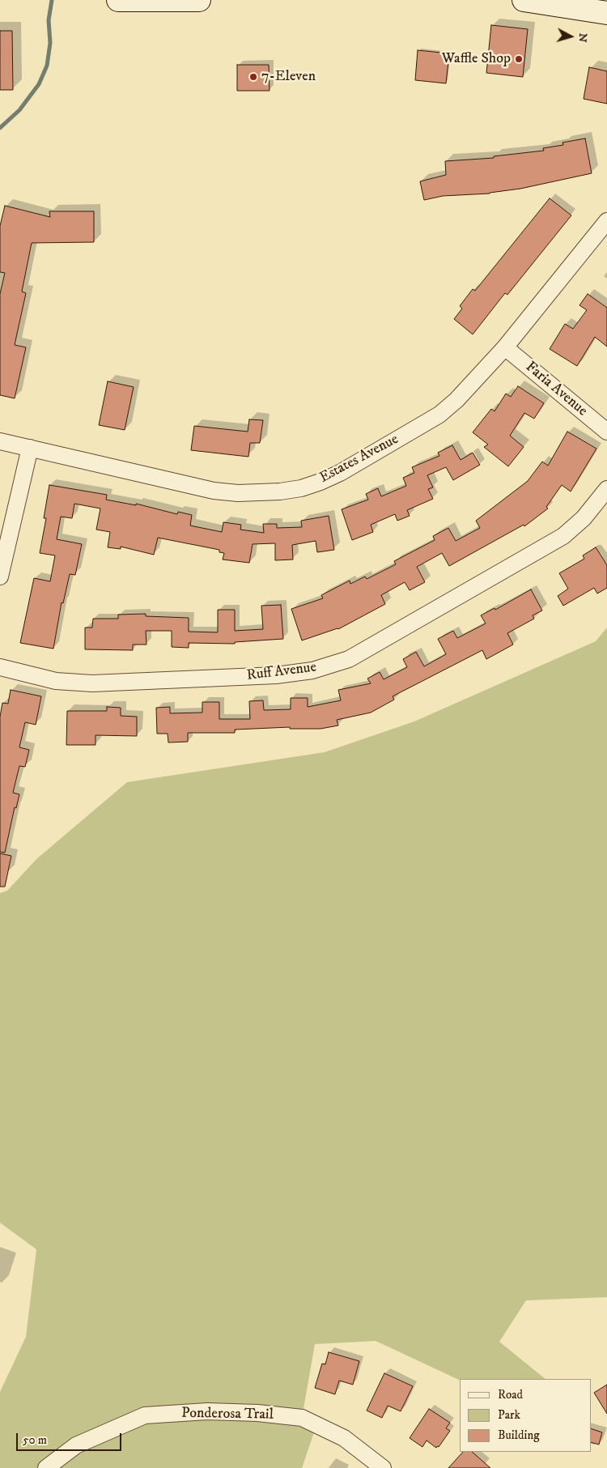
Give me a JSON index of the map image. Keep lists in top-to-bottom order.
{
  "streets": {
    "street": [
      "Faria Avenue",
      "Estates Avenue",
      "Ruff Avenue",
      "Ponderosa Trail"
    ]
  },
  "crossings": [
    ["Faria Avenue", "Estates Avenue"]
  ],
  "places": ["Waffle Shop", "7-Eleven"],
  "legend": ["Road", "Park", "Building"],
  "scale_bar": "50 m",
  "north": "right"
}
